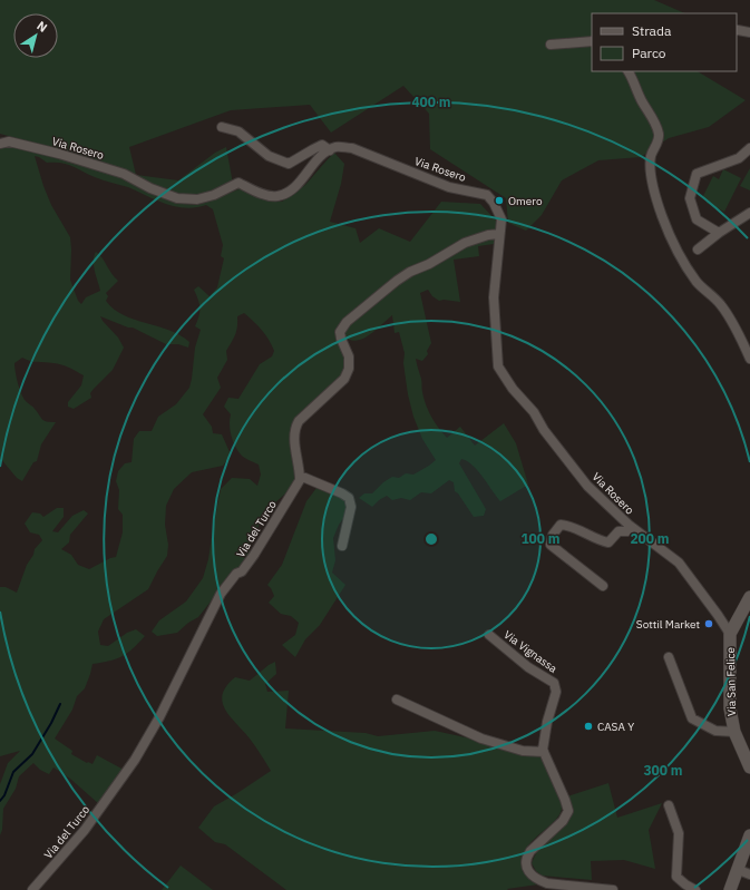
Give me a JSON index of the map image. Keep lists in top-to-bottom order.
{
  "streets": {
    "street": [
      "Via Rosero",
      "Via del Turco",
      "Via Vignassa",
      "Via San Felice"
    ]
  },
  "crossings": [
    ["Via Rosero", "Via San Felice"]
  ],
  "places": ["Omero", "Sottil Market", "CASA Y"],
  "legend": ["Strada", "Parco"],
  "north": "top right",
  "rings": [
    "400 m",
    "100 m",
    "200 m",
    "300 m"
  ]
}
